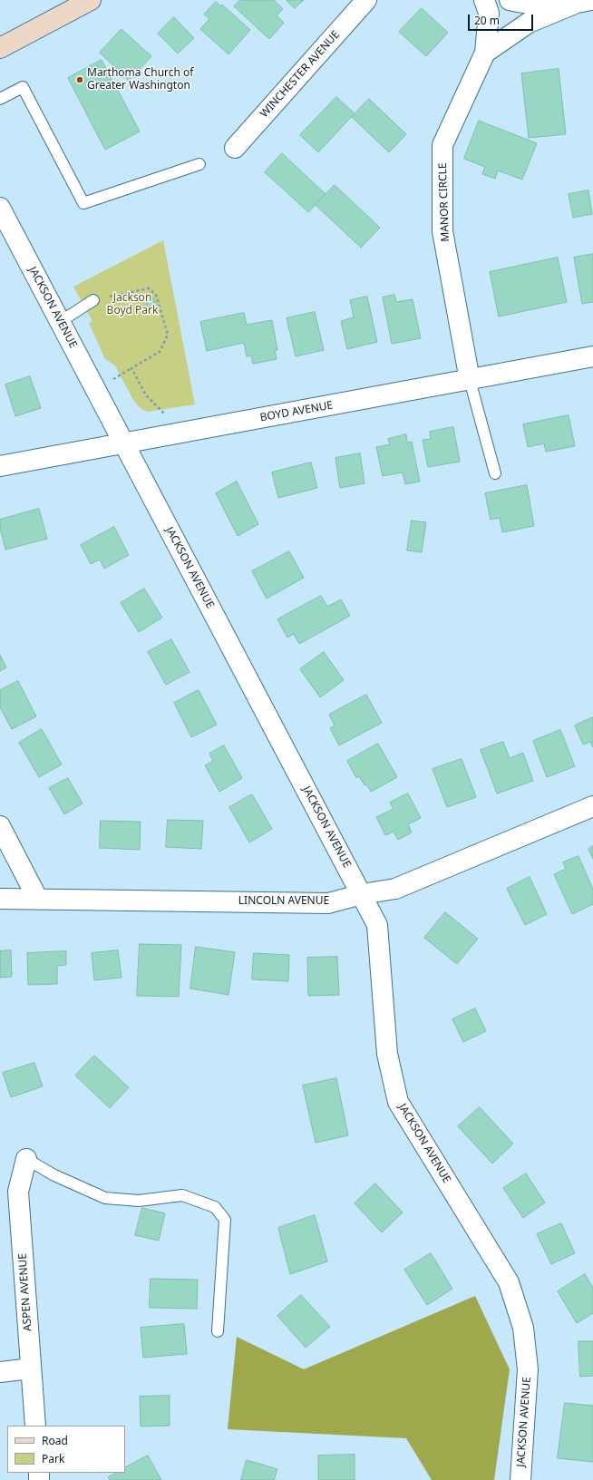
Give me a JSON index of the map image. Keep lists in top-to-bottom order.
{
  "streets": {
    "street": [
      "WINCHESTER AVENUE",
      "MANOR CIRCLE",
      "JACKSON AVENUE",
      "BOYD AVENUE",
      "LINCOLN AVENUE",
      "ASPEN AVENUE"
    ]
  },
  "crossings": [
    ["MANOR CIRCLE", "BOYD AVENUE"],
    ["JACKSON AVENUE", "BOYD AVENUE"],
    ["JACKSON AVENUE", "LINCOLN AVENUE"]
  ],
  "parks": ["Jackson Boyd Park"],
  "places": ["Marthoma Church of Greater Washington"],
  "legend": ["Road", "Park"],
  "scale_bar": "20 m"
}
